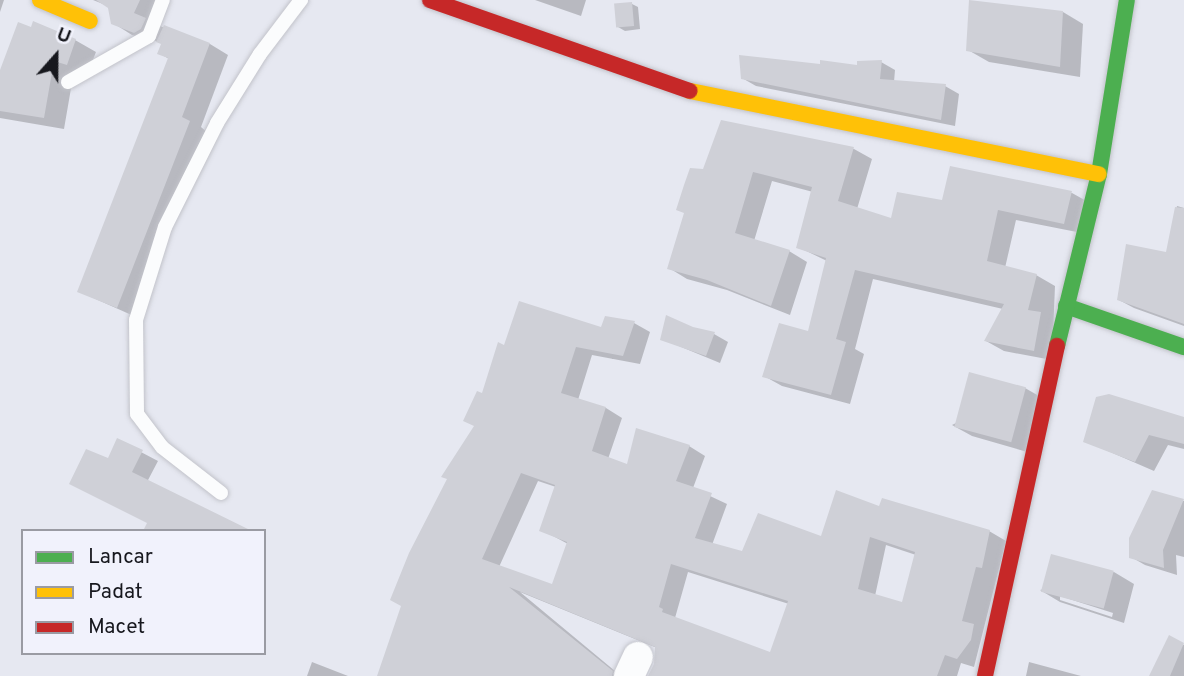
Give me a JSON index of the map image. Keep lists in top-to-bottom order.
{
  "legend": ["Lancar", "Padat", "Macet"],
  "north": "top"
}
